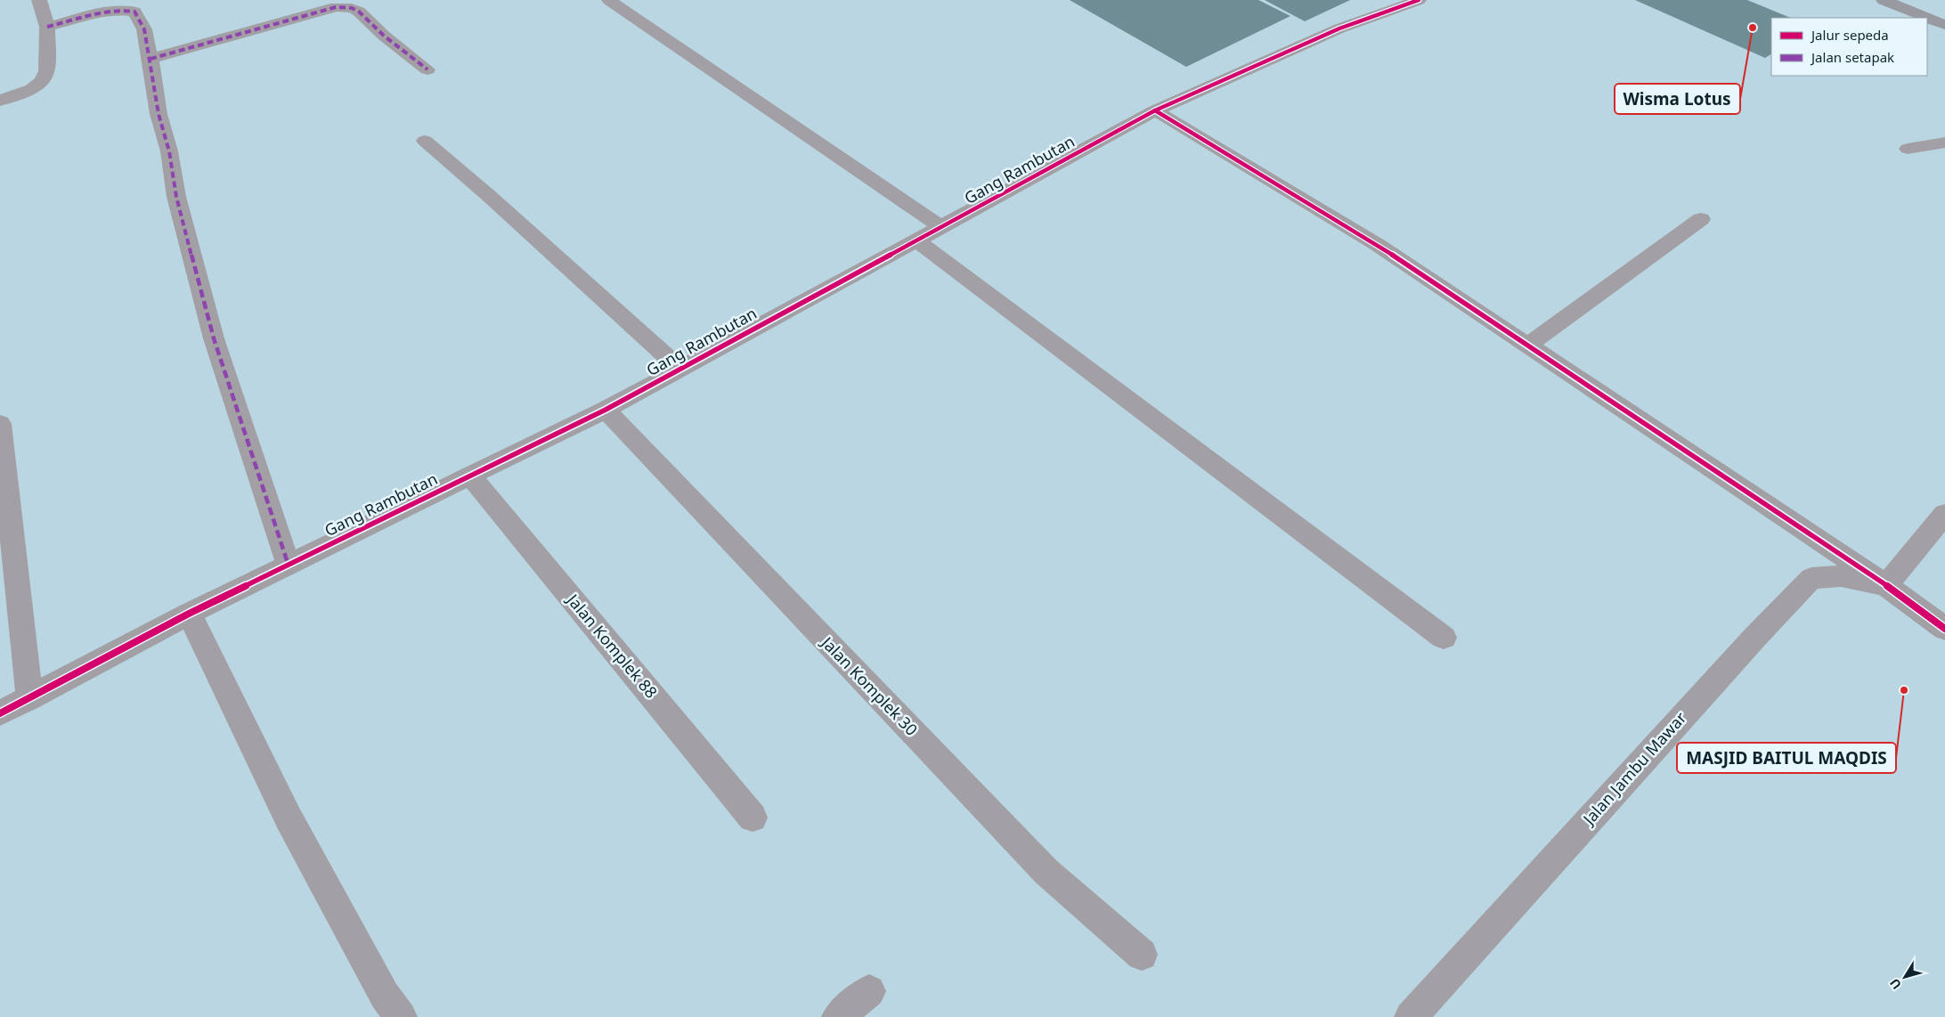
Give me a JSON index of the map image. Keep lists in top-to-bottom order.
{
  "streets": {
    "street": [
      "Gang Rambutan",
      "Jalan Komplek 88",
      "Jalan Komplek 30",
      "Jalan Jambu Mawar"
    ]
  },
  "crossings": [
    ["Gang Rambutan", "Jalan Komplek 88"],
    ["Gang Rambutan", "Jalan Komplek 30"]
  ],
  "places": ["Wisma Lotus", "MASJID BAITUL MAQDIS"],
  "legend": ["Jalur sepeda", "Jalan setapak"],
  "north": "bottom left"
}
